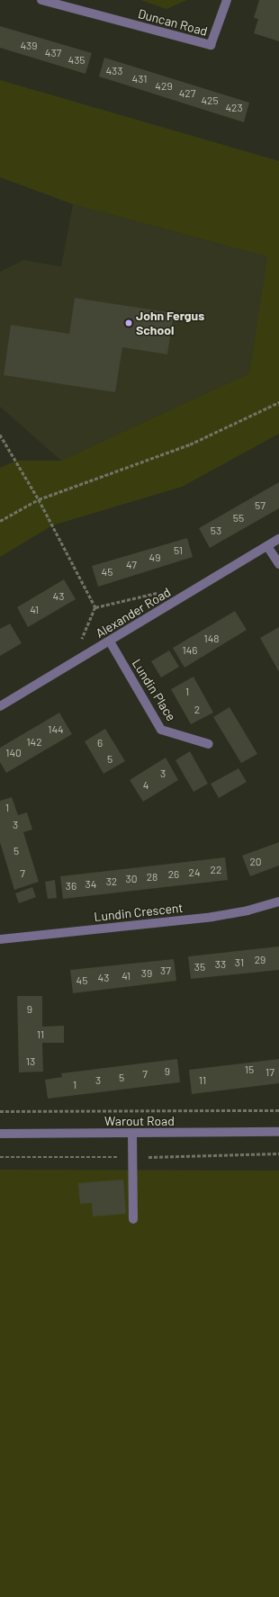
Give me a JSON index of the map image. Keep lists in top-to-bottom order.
{
  "streets": {
    "street": [
      "Duncan Road",
      "Alexander Road",
      "Lundin Place",
      "Lundin Crescent",
      "Warout Road"
    ]
  },
  "crossings": [
    ["Alexander Road", "Lundin Place"]
  ],
  "places": ["John Fergus School"],
  "house_numbers": [
    "439",
    "437",
    "435",
    "433",
    "431",
    "429",
    "427",
    "425",
    "423",
    "57",
    "55",
    "53",
    "51",
    "49",
    "47",
    "45",
    "43",
    "41",
    "148",
    "146",
    "1",
    "2",
    "144",
    "142",
    "6",
    "140",
    "5",
    "3",
    "4",
    "1",
    "3",
    "5",
    "20",
    "22",
    "24",
    "7",
    "26",
    "28",
    "30",
    "32",
    "34",
    "36",
    "29",
    "31",
    "33",
    "35",
    "37",
    "39",
    "41",
    "43",
    "45",
    "9",
    "11",
    "13",
    "15",
    "9",
    "17",
    "7",
    "5",
    "3",
    "11",
    "1"
  ]
}
